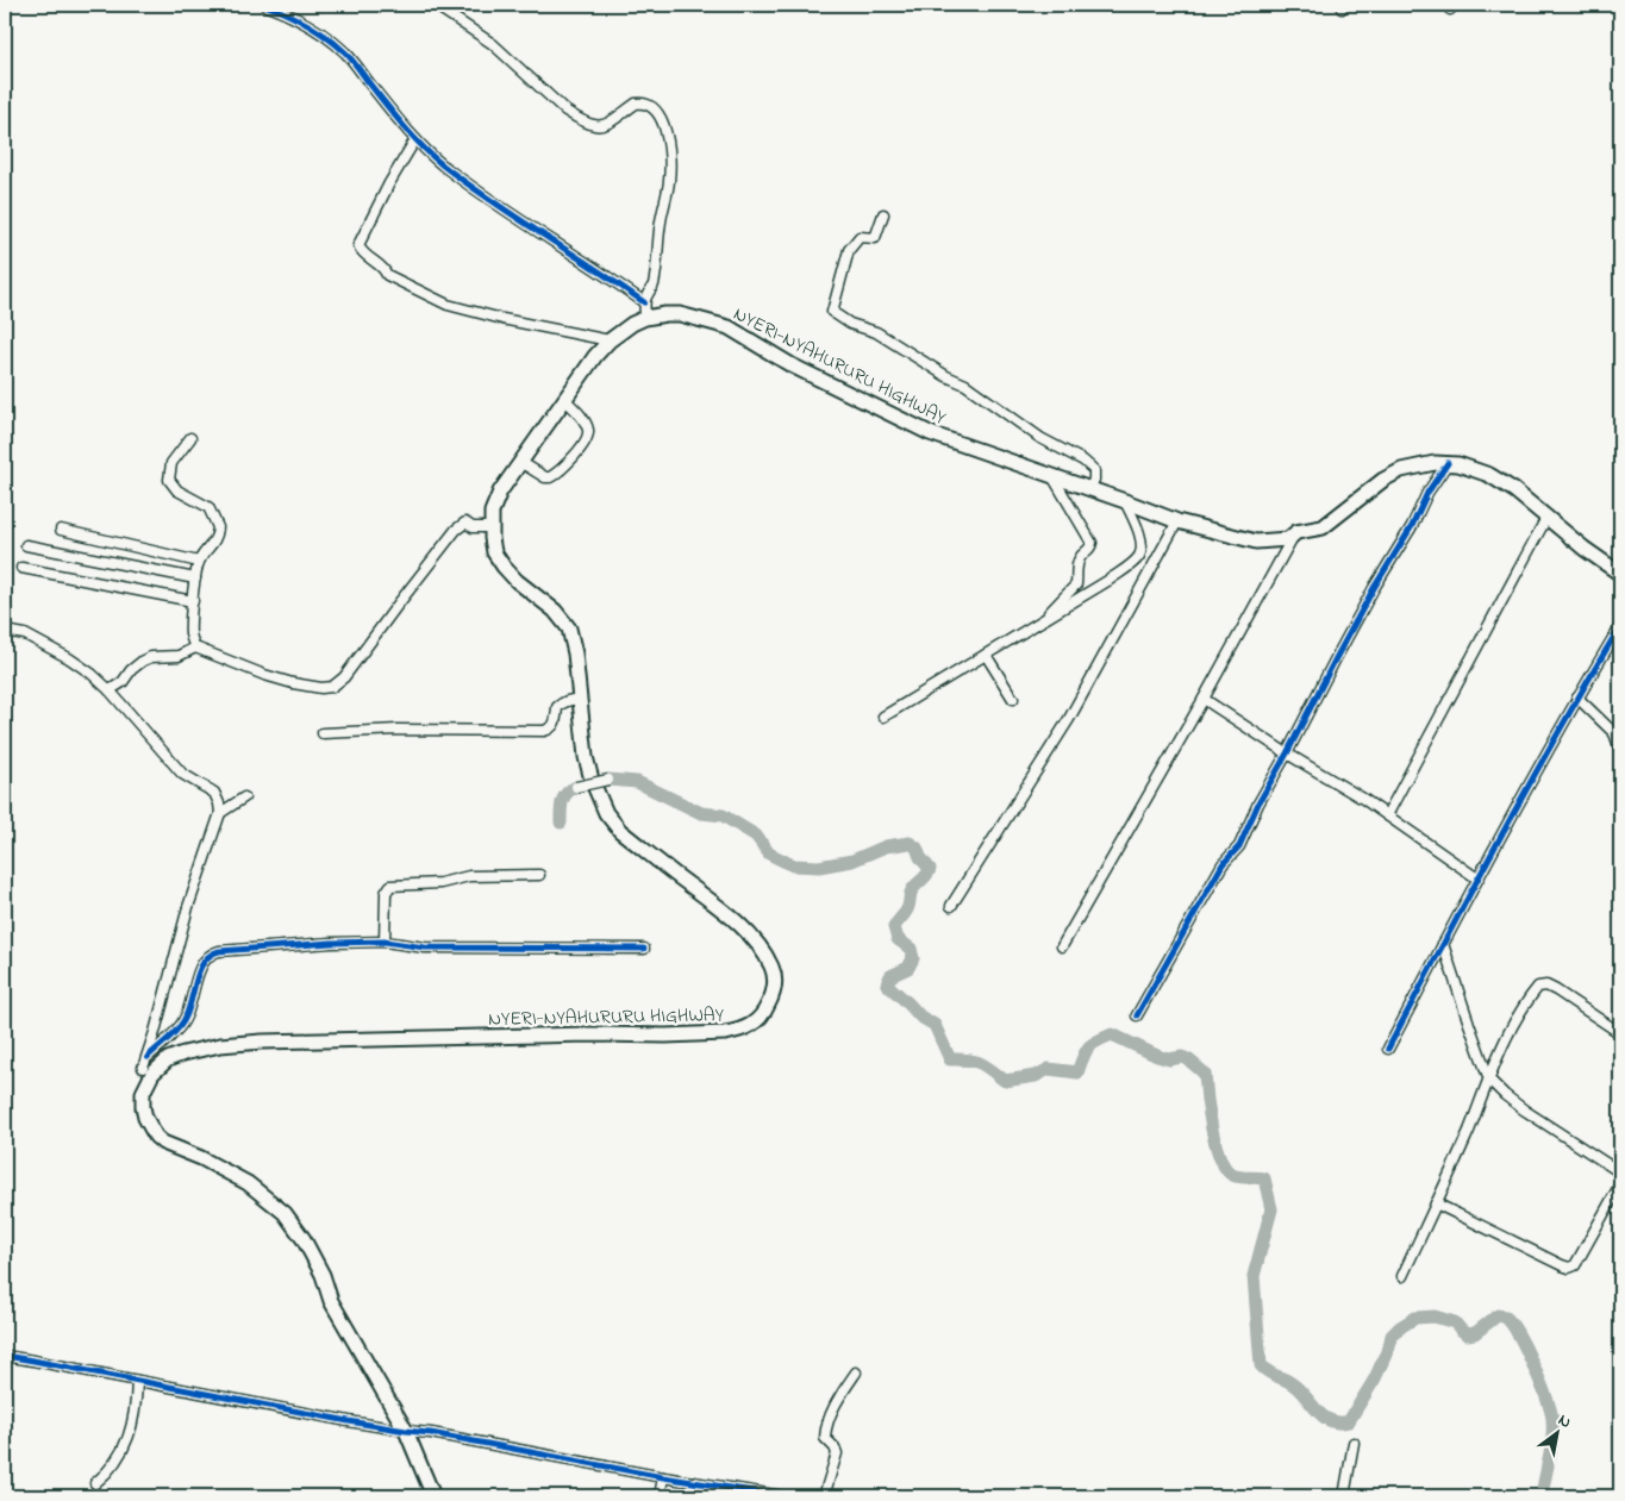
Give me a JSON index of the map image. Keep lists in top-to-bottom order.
{
  "streets": {
    "highway": ["NYERI-NYAHURURU HIGHWAY"]
  },
  "north": "top right"
}
